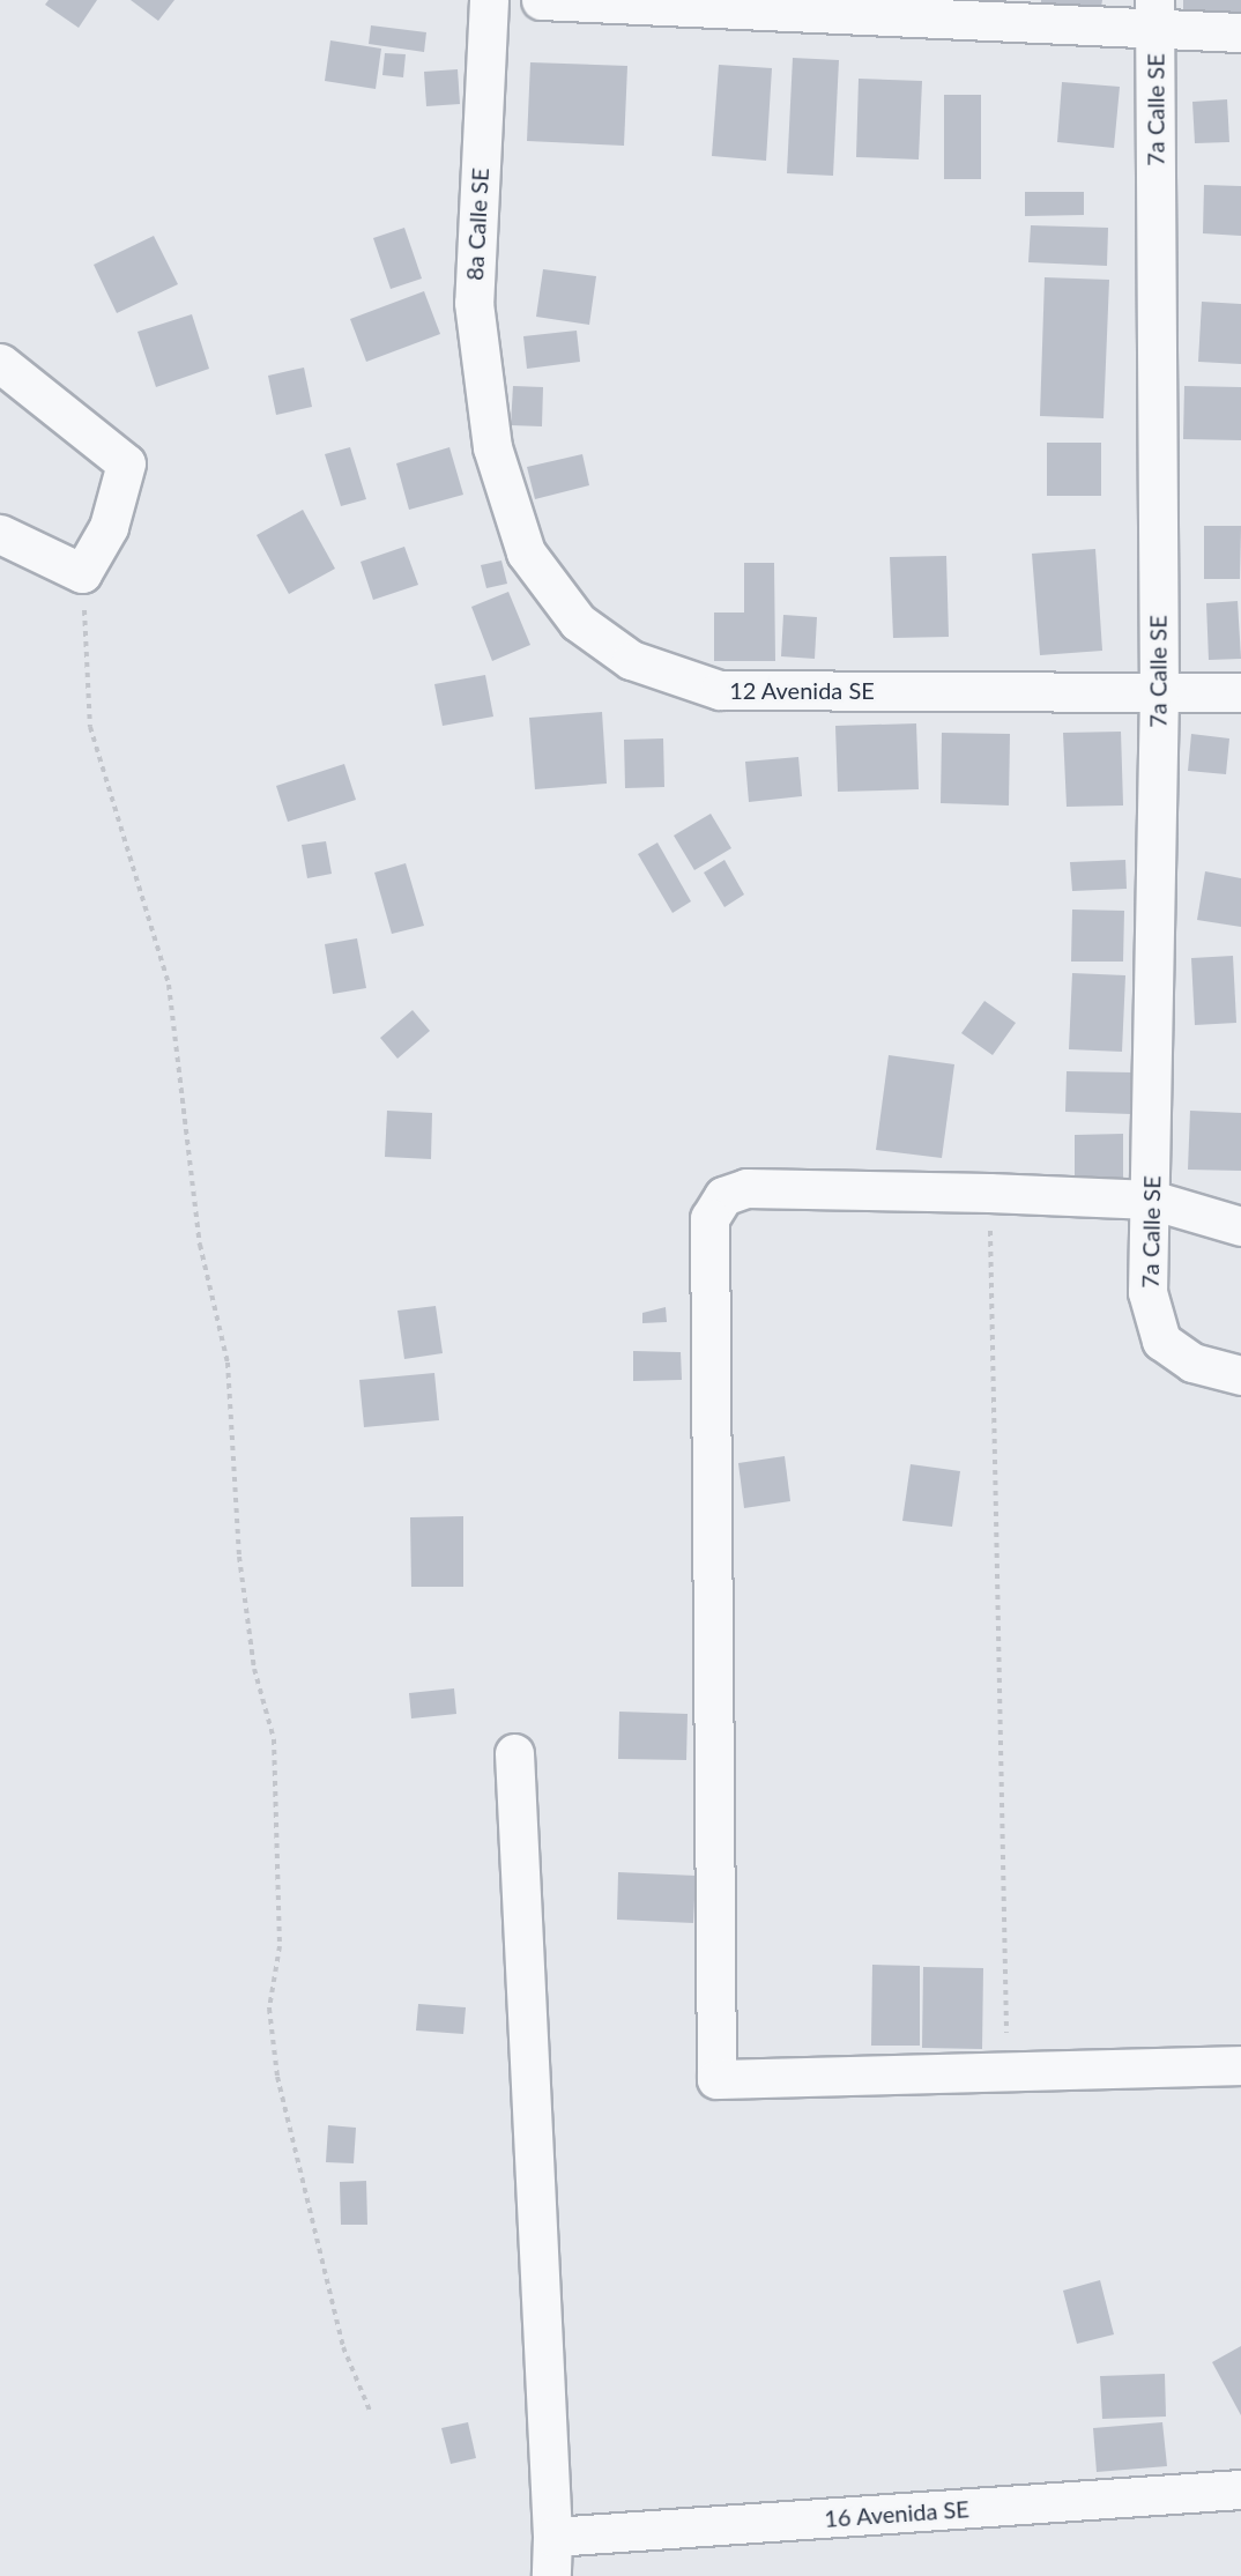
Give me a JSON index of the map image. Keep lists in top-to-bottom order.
{
  "streets": {
    "street": [
      "7a Calle SE",
      "8a Calle SE",
      "12 Avenida SE",
      "16 Avenida SE"
    ]
  },
  "crossings": [
    ["7a Calle SE", "12 Avenida SE"],
    ["8a Calle SE", "12 Avenida SE"]
  ]
}
